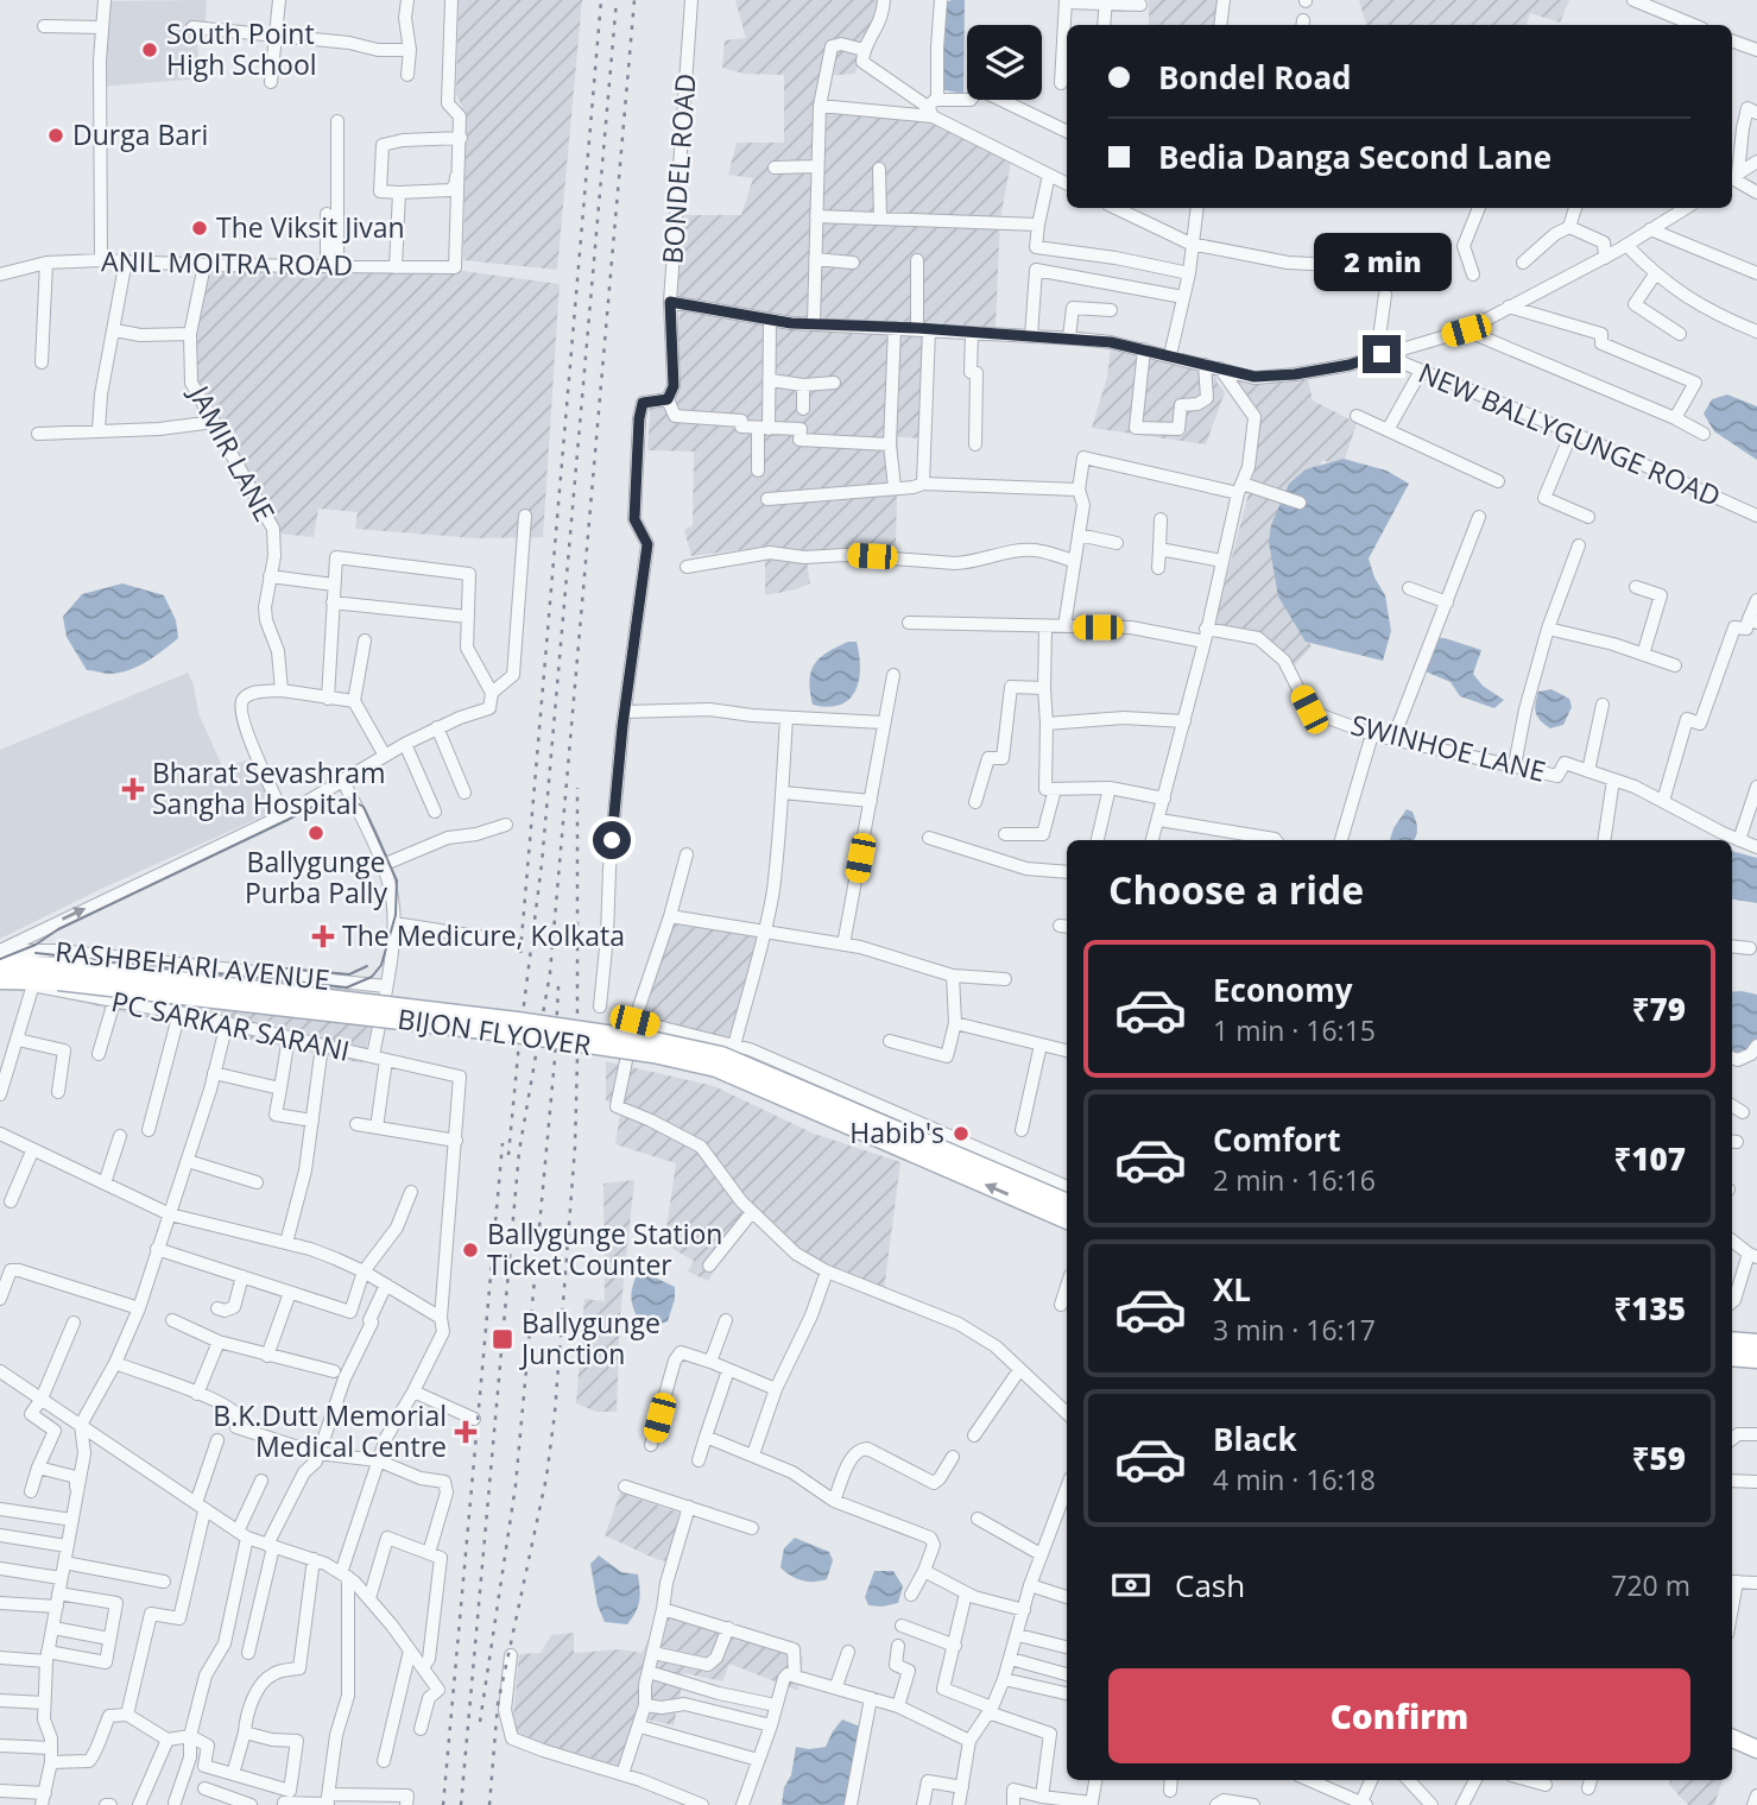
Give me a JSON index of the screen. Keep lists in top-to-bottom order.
{
  "streets": {
    "main road": ["BIJON FLYOVER"],
    "street": [
      "BONDEL ROAD",
      "ANIL MOITRA ROAD",
      "NEW BALLYGUNGE ROAD",
      "JAMIR LANE",
      "SWINHOE LANE",
      "RASHBEHARI AVENUE",
      "PC SARKAR SARANI"
    ]
  },
  "crossings": [
    ["ANIL MOITRA ROAD", "JAMIR LANE"],
    ["PC SARKAR SARANI", "BIJON FLYOVER"]
  ],
  "places": {
    "other": [
      "South Point High School",
      "Durga Bari",
      "The Viksit Jivan",
      "Ballygunge Purba Pally",
      "Habib's",
      "Ballygunge Station Ticket Counter"
    ],
    "health": ["Bharat Sevashram Sangha Hospital", "The Medicure, Kolkata", "B.K.Dutt Memorial Medical Centre"],
    "transit": ["Ballygunge Junction"]
  },
  "page": {
    "banner": ["Bondel Road", "Bedia Danga Second Lane"],
    "bubble": "2 min",
    "heading": "Choose a ride",
    "list": [
      {
        "name": "Economy",
        "note": "1 min · 16:15",
        "value": "₹79"
      },
      {
        "name": "Comfort",
        "note": "2 min · 16:16",
        "value": "₹107"
      },
      {
        "name": "XL",
        "note": "3 min · 16:17",
        "value": "₹135"
      },
      {
        "name": "Black",
        "note": "4 min · 16:18",
        "value": "₹59"
      }
    ],
    "pay": ["Cash", "720 m"],
    "buttons": "Confirm"
  }
}
